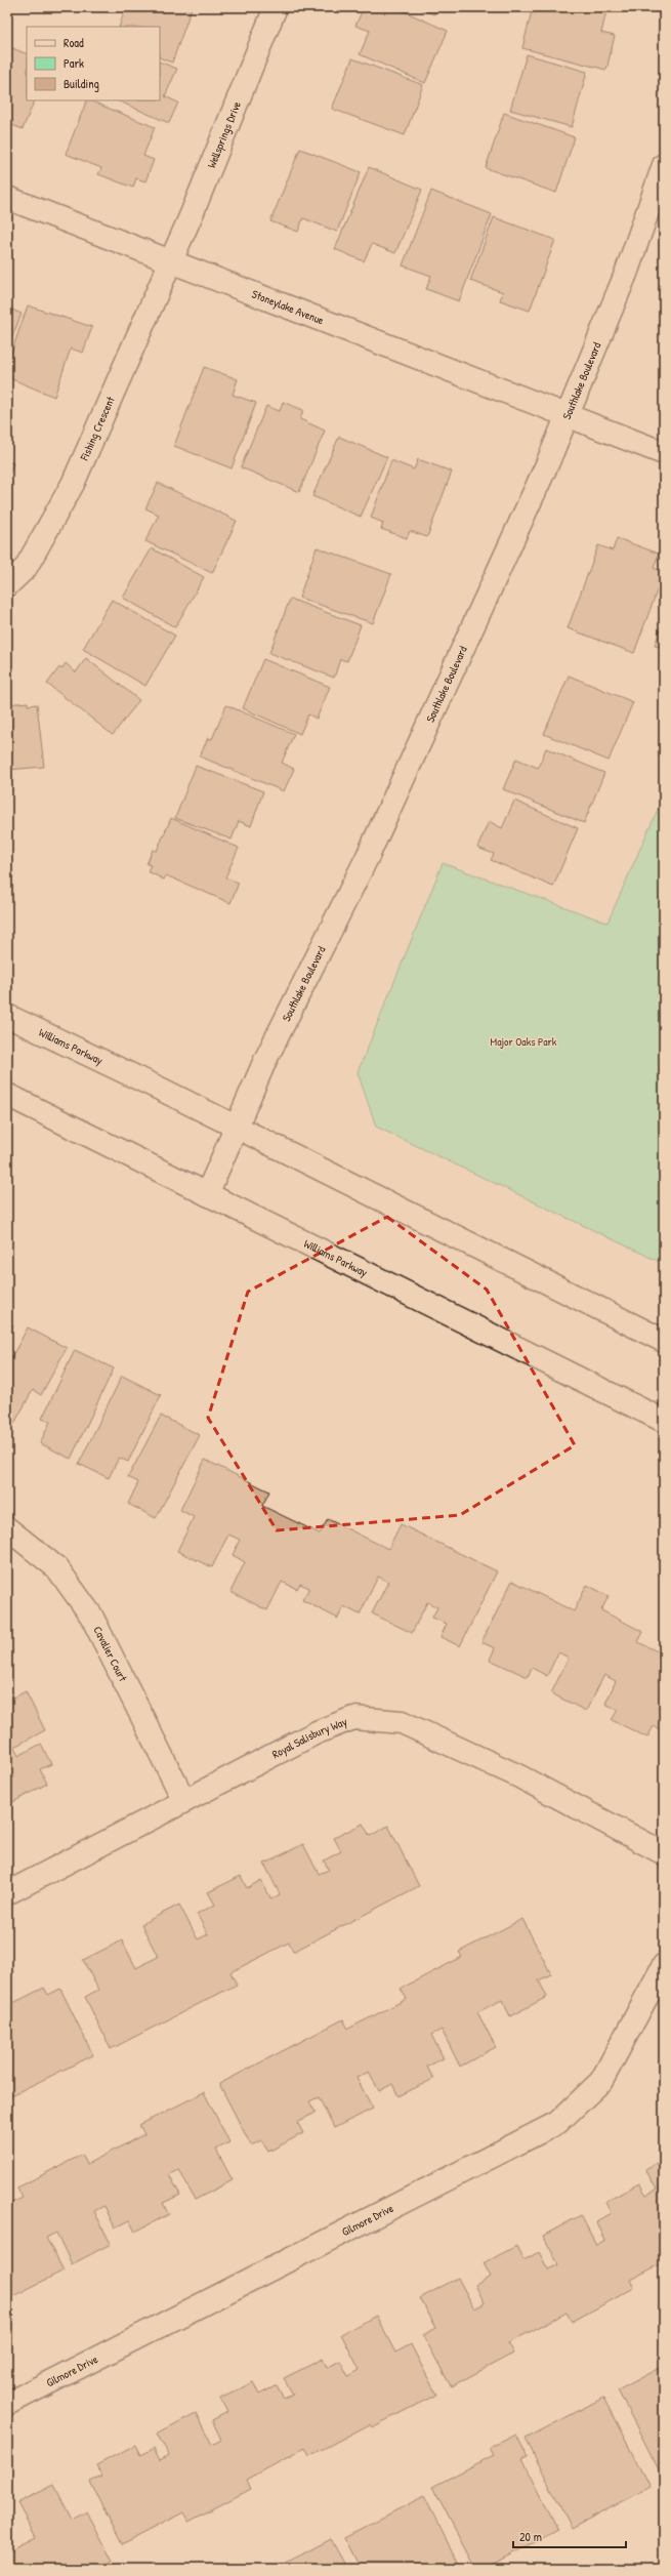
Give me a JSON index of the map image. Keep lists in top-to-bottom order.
{
  "streets": {
    "street": [
      "Wellsprings Drive",
      "Stoneylake Avenue",
      "Southlake Boulevard",
      "Fishing Crescent",
      "Williams Parkway",
      "Cavalier Court",
      "Royal Salisbury Way",
      "Gilmore Drive"
    ]
  },
  "crossings": [
    ["Wellsprings Drive", "Stoneylake Avenue"],
    ["Wellsprings Drive", "Fishing Crescent"],
    ["Stoneylake Avenue", "Southlake Boulevard"],
    ["Stoneylake Avenue", "Fishing Crescent"],
    ["Southlake Boulevard", "Williams Parkway"],
    ["Cavalier Court", "Royal Salisbury Way"]
  ],
  "parks": ["Major Oaks Park"],
  "legend": ["Road", "Park", "Building"],
  "scale_bar": "20 m"
}
